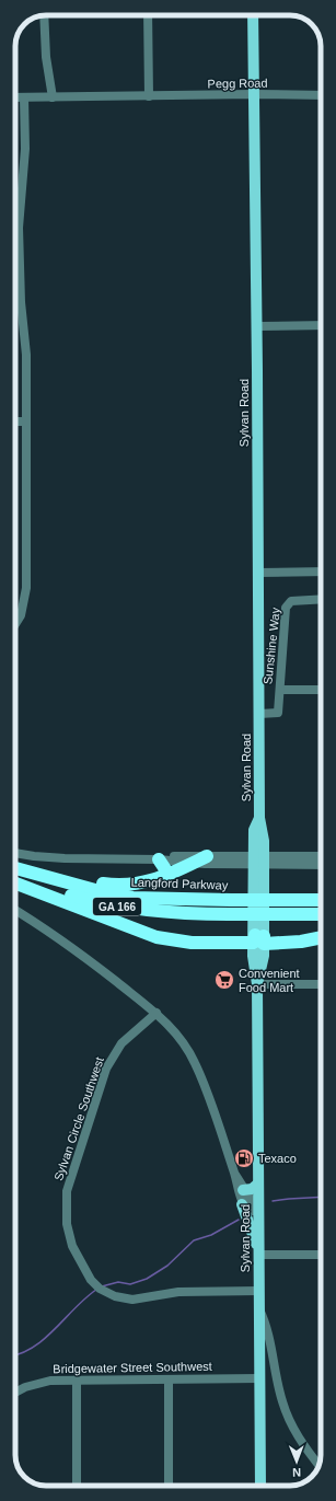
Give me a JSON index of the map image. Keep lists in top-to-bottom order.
{
  "streets": {
    "highway": ["Langford Parkway", "GA 166"],
    "main road": ["Sylvan Road"],
    "street": [
      "Pegg Road",
      "Sunshine Way",
      "Sylvan Circle Southwest",
      "Bridgewater Street Southwest"
    ]
  },
  "crossings": [
    ["Pegg Road", "Sylvan Road"],
    ["Sylvan Road", "Sunshine Way"],
    ["Sylvan Road", "Sylvan Circle Southwest"],
    ["Sylvan Road", "Bridgewater Street Southwest"]
  ],
  "places": {
    "supermarket": ["Convenient Food Mart"],
    "fuel station": ["Texaco"]
  },
  "north": "bottom"
}
